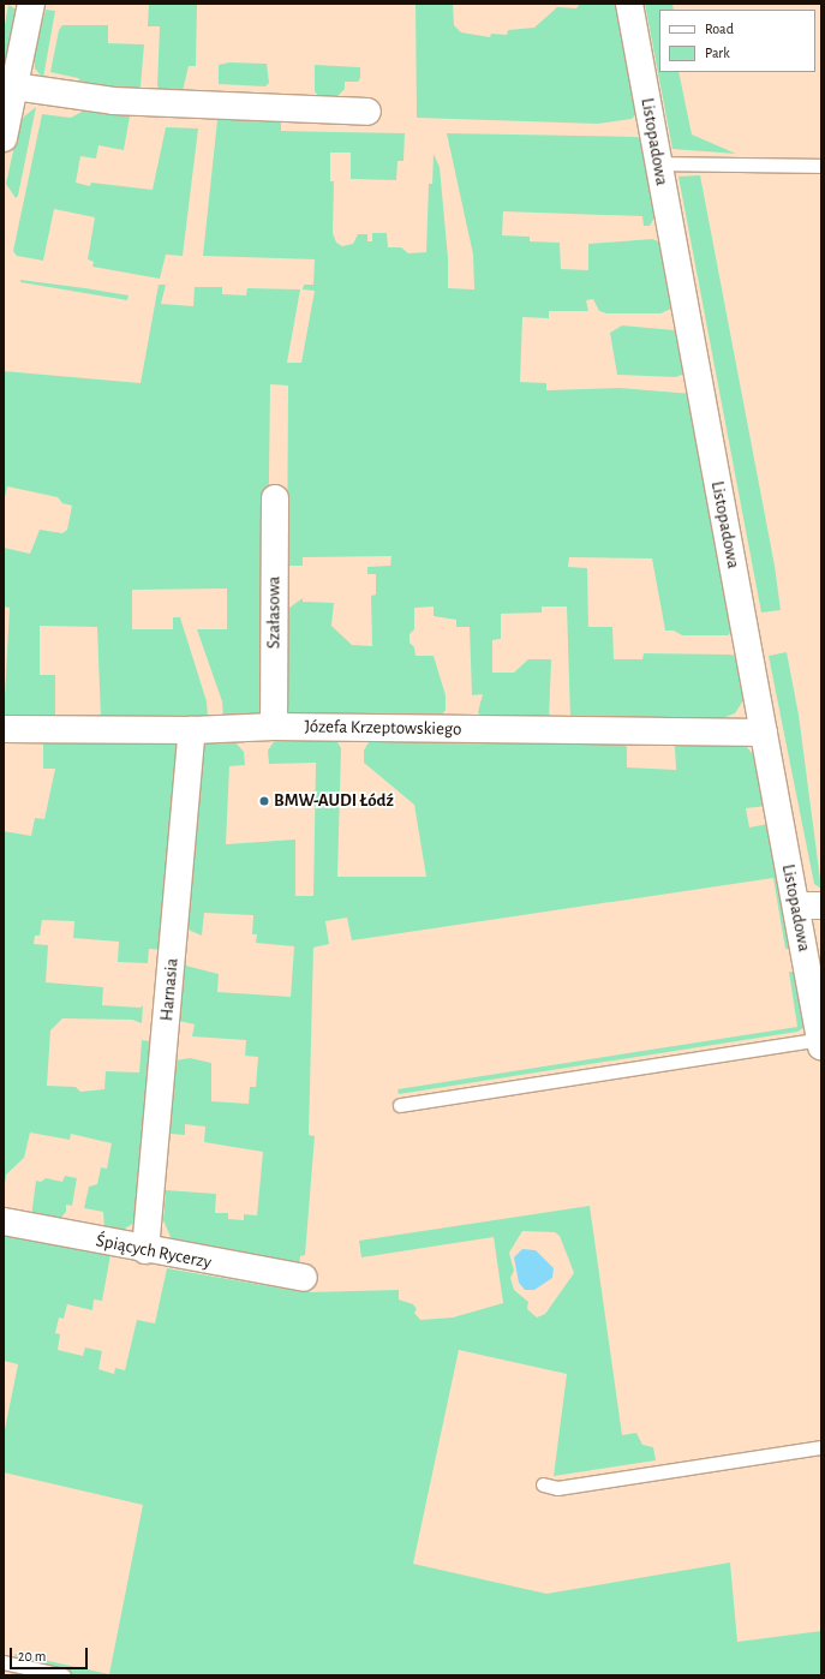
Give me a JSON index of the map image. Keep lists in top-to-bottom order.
{
  "streets": {
    "street": [
      "Listopadowa",
      "Szałasowa",
      "Józefa Krzeptowskiego",
      "Harnasia",
      "Śpiących Rycerzy"
    ]
  },
  "crossings": [
    ["Listopadowa", "Józefa Krzeptowskiego"],
    ["Szałasowa", "Józefa Krzeptowskiego"],
    ["Józefa Krzeptowskiego", "Harnasia"],
    ["Harnasia", "Śpiących Rycerzy"]
  ],
  "places": ["BMW-AUDI Łódź"],
  "legend": ["Road", "Park"],
  "scale_bar": "20 m"
}
